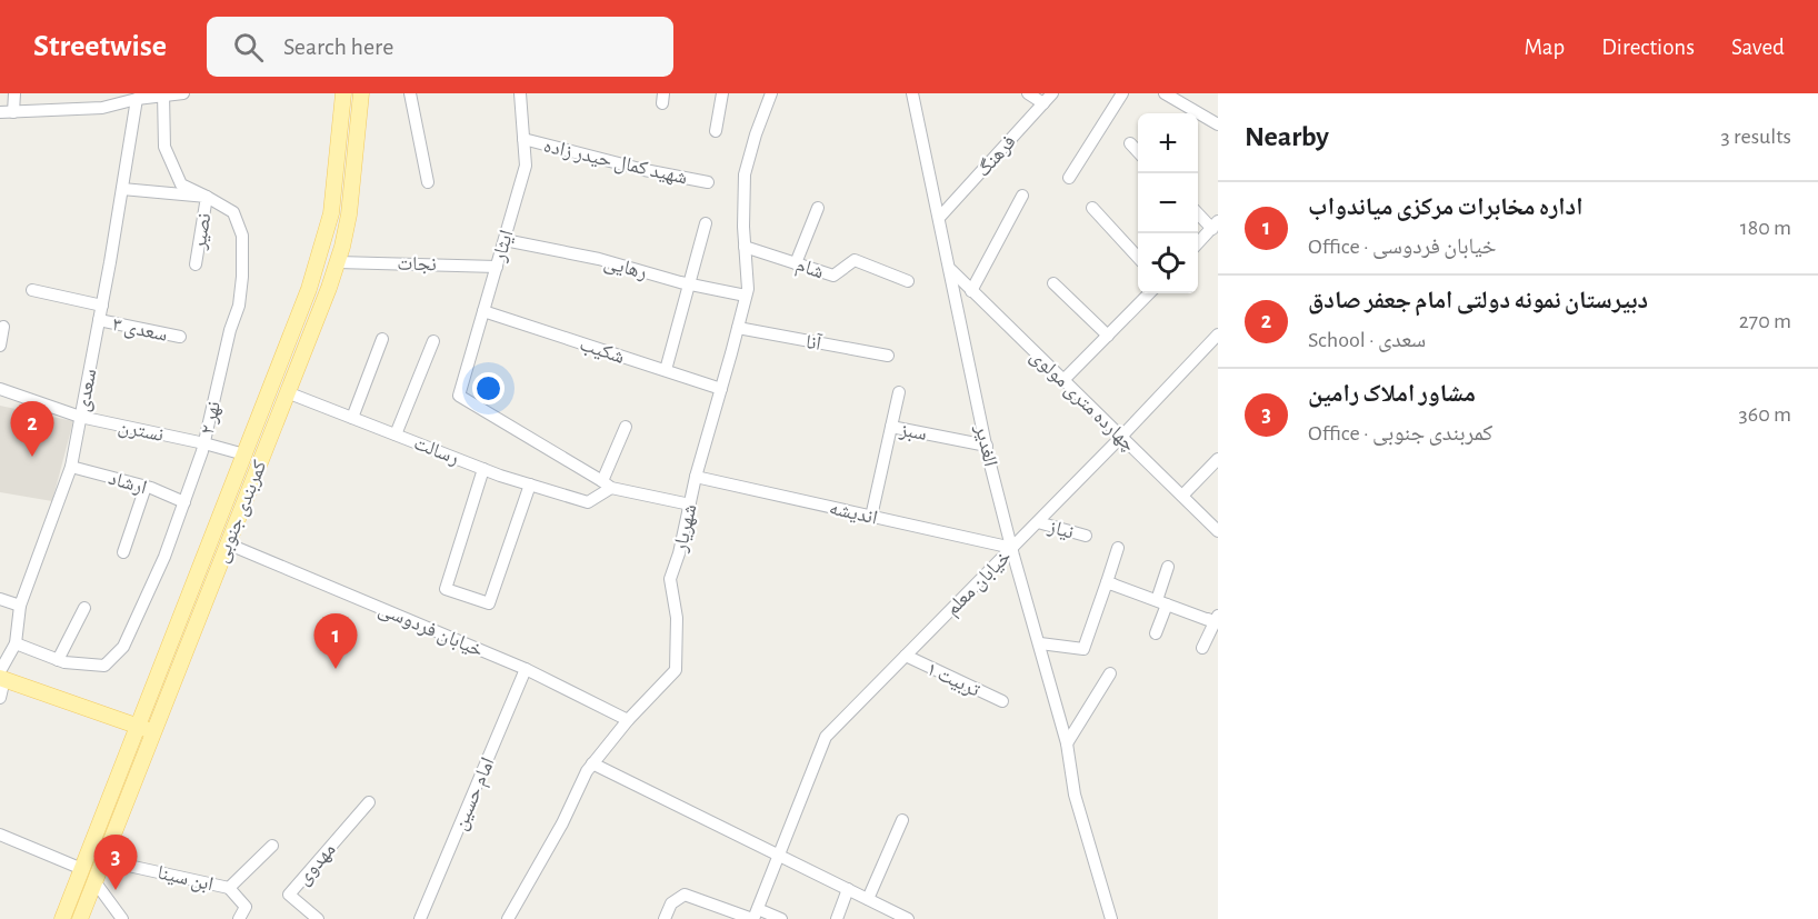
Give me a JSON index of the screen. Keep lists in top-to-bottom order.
{
  "streets": {
    "main road": ["کمربندی جنوبی"],
    "street": [
      "فرهنگ",
      "شهید کمال حیدر زاده",
      "نصیر",
      "ایثار",
      "نجات",
      "رهایی",
      "شام",
      "سعدی ۳",
      "آنا",
      "شکیب",
      "سعدی",
      "چهارده متری مولوی",
      "نهر ۲",
      "نسترن",
      "سبز",
      "الغدیر",
      "رسالت",
      "ارشاد",
      "اندیشه",
      "شهریار",
      "نیاز",
      "خیابان معلم",
      "خیابان فردوسی",
      "تربیت ۱",
      "امام حسین",
      "مهدوی",
      "ابن سینا"
    ]
  },
  "crossings": [
    ["فرهنگ", "الغدیر"],
    ["شهید کمال حیدر زاده", "ایثار"],
    ["نصیر", "نهر ۲"],
    ["ایثار", "نجات"],
    ["ایثار", "رهایی"],
    ["ایثار", "شکیب"],
    ["ایثار", "رسالت"],
    ["نجات", "کمربندی جنوبی"],
    ["رهایی", "شهریار"],
    ["شام", "شهریار"],
    ["سعدی ۳", "سعدی"],
    ["آنا", "شهریار"],
    ["شکیب", "شهریار"],
    ["سعدی", "نهر ۲"],
    ["سعدی", "نسترن"],
    ["سعدی", "ارشاد"],
    ["چهارده متری مولوی", "الغدیر"],
    ["چهارده متری مولوی", "خیابان معلم"],
    ["نهر ۲", "نسترن"],
    ["نهر ۲", "ارشاد"],
    ["نسترن", "کمربندی جنوبی"],
    ["سبز", "الغدیر"],
    ["سبز", "اندیشه"],
    ["الغدیر", "اندیشه"],
    ["الغدیر", "خیابان معلم"],
    ["رسالت", "کمربندی جنوبی"],
    ["کمربندی جنوبی", "خیابان فردوسی"],
    ["کمربندی جنوبی", "ابن سینا"],
    ["اندیشه", "شهریار"],
    ["اندیشه", "خیابان معلم"],
    ["شهریار", "خیابان فردوسی"],
    ["نیاز", "خیابان معلم"],
    ["خیابان معلم", "تربیت ۱"],
    ["خیابان فردوسی", "امام حسین"]
  ],
  "page": {
    "header": "Streetwise",
    "search": "Search here",
    "nav": ["Map", "Directions", "Saved"],
    "heading": ["Nearby", "3 results"],
    "map_buttons": ["+", "−"],
    "list": [
      {
        "mark": "1",
        "name": "اداره مخابرات مرکزی میاندواب",
        "note": "Office · خیابان فردوسی",
        "value": "180 m"
      },
      {
        "mark": "2",
        "name": "دبیرستان نمونه دولتی امام جعفر صادق",
        "note": "School · سعدی",
        "value": "270 m"
      },
      {
        "mark": "3",
        "name": "مشاور املاک رامین",
        "note": "Office · کمربندی جنوبی",
        "value": "360 m"
      }
    ],
    "pins": ["2", "1", "3"]
  }
}
